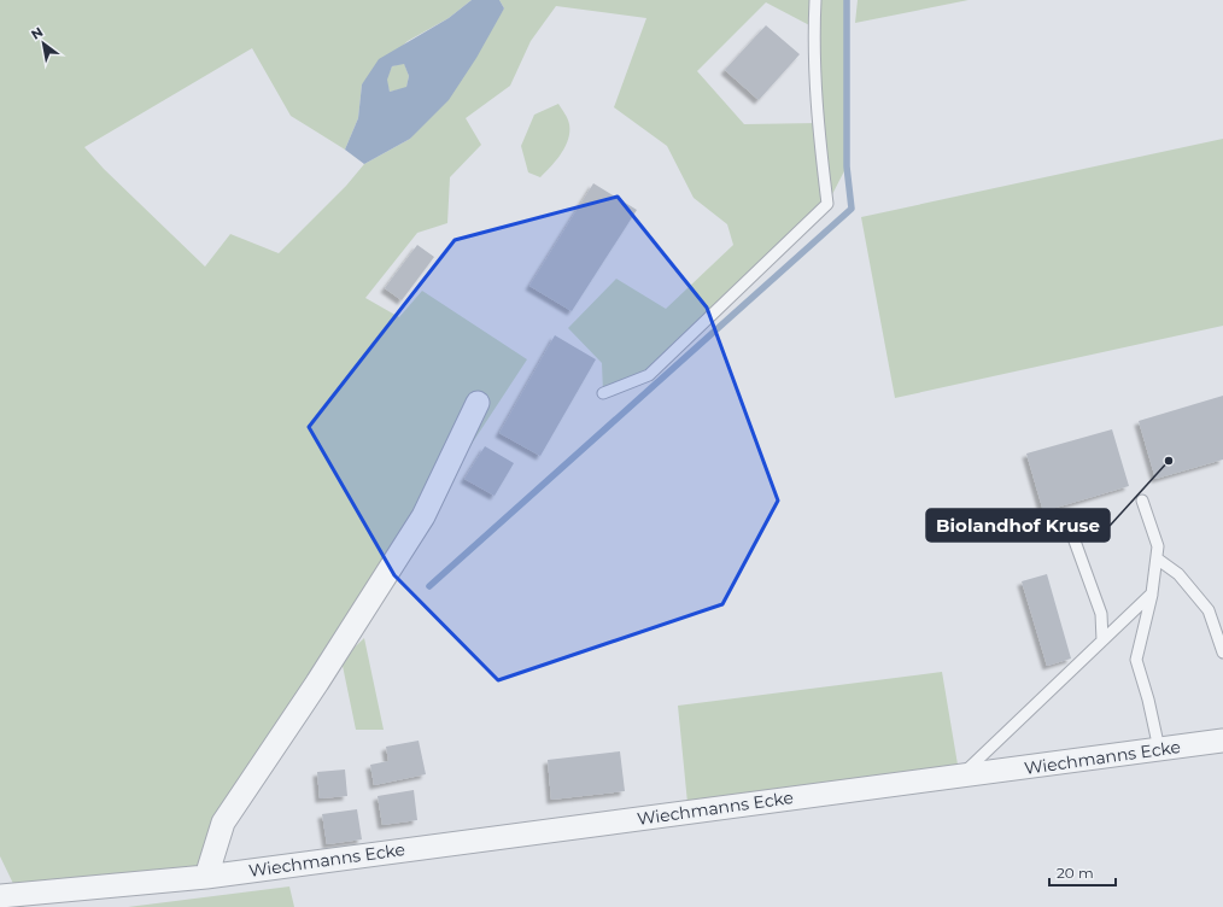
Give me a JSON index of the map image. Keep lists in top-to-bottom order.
{
  "streets": {
    "street": ["Wiechmanns Ecke"]
  },
  "places": ["Biolandhof Kruse"],
  "scale_bar": "20 m",
  "north": "top left"
}
